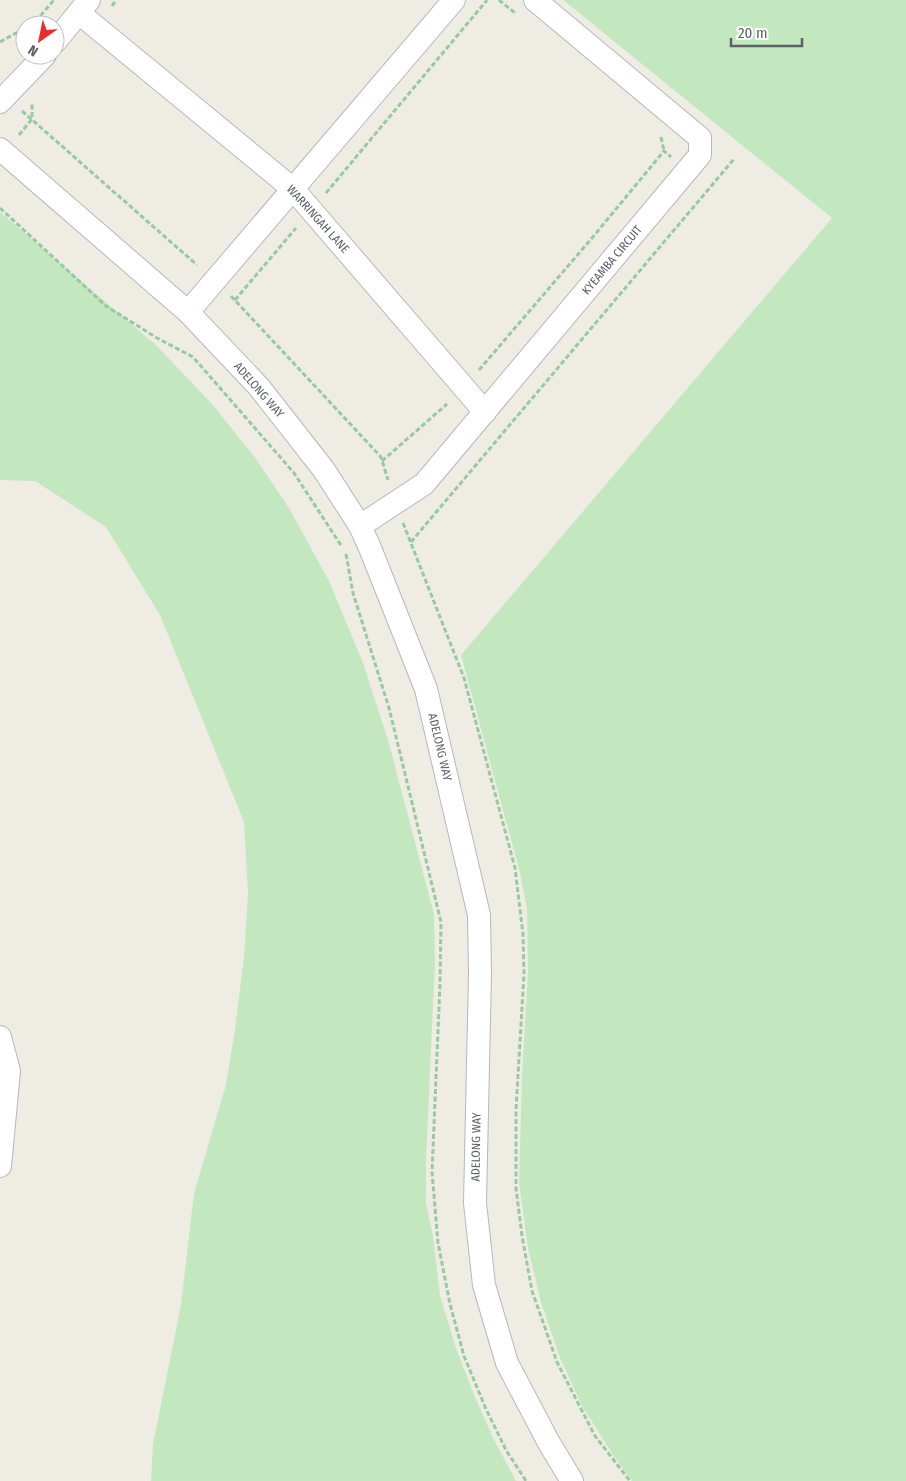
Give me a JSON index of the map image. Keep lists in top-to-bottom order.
{
  "streets": {
    "street": ["WARRINGAH LANE", "KYEAMBA CIRCUIT", "ADELONG WAY"]
  },
  "crossings": [
    ["WARRINGAH LANE", "KYEAMBA CIRCUIT"],
    ["KYEAMBA CIRCUIT", "ADELONG WAY"]
  ],
  "scale_bar": "20 m",
  "north": "bottom left"
}
